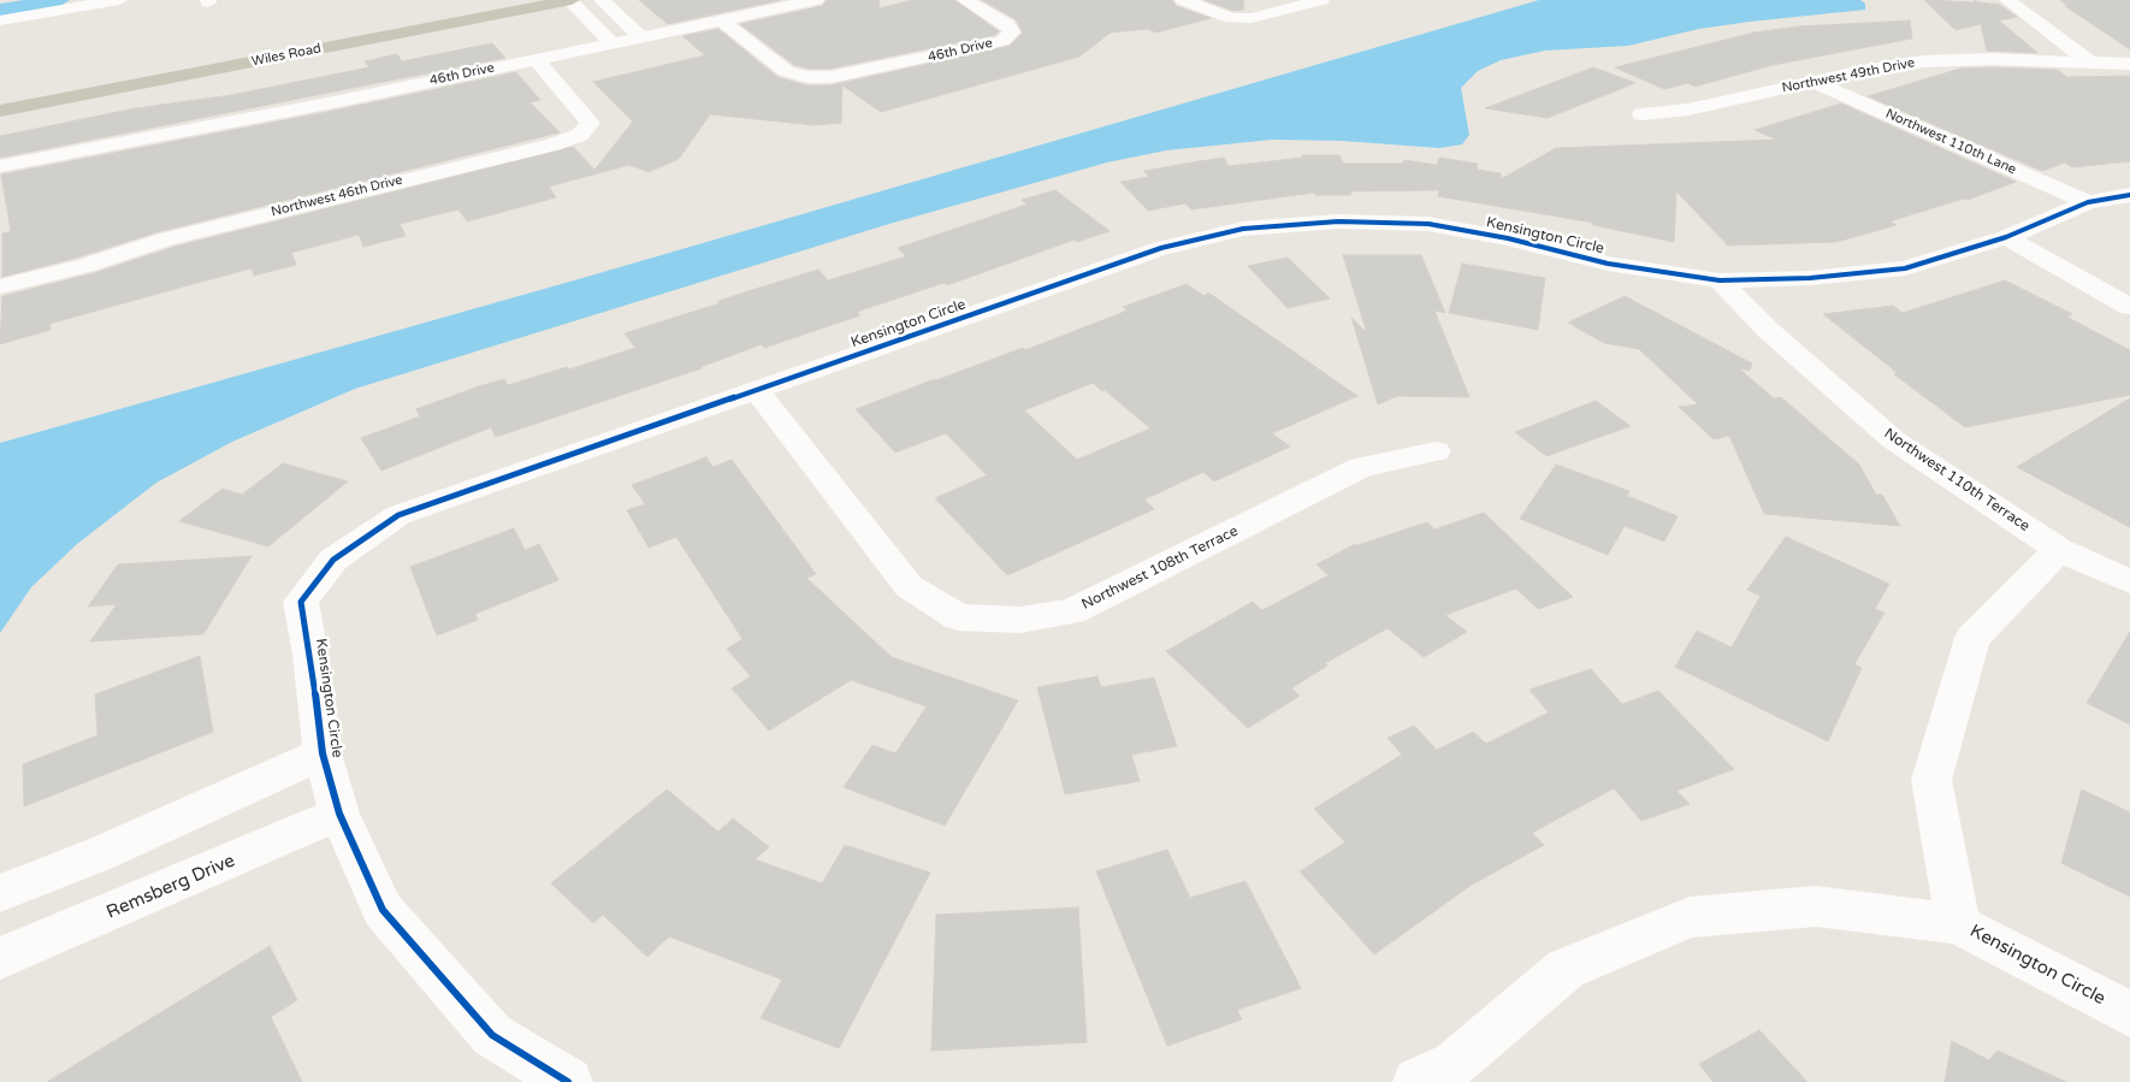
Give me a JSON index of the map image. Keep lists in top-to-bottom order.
{
  "streets": {
    "main road": ["Wiles Road"],
    "street": [
      "46th Drive",
      "Northwest 49th Drive",
      "Northwest 110th Lane",
      "Northwest 46th Drive",
      "Kensington Circle",
      "Northwest 110th Terrace",
      "Northwest 108th Terrace",
      "Remsberg Drive"
    ]
  },
  "crossings": [
    ["46th Drive", "Northwest 46th Drive"],
    ["Northwest 49th Drive", "Northwest 110th Lane"],
    ["Northwest 110th Lane", "Kensington Circle"],
    ["Kensington Circle", "Northwest 110th Terrace"],
    ["Kensington Circle", "Northwest 108th Terrace"],
    ["Kensington Circle", "Remsberg Drive"]
  ]
}
